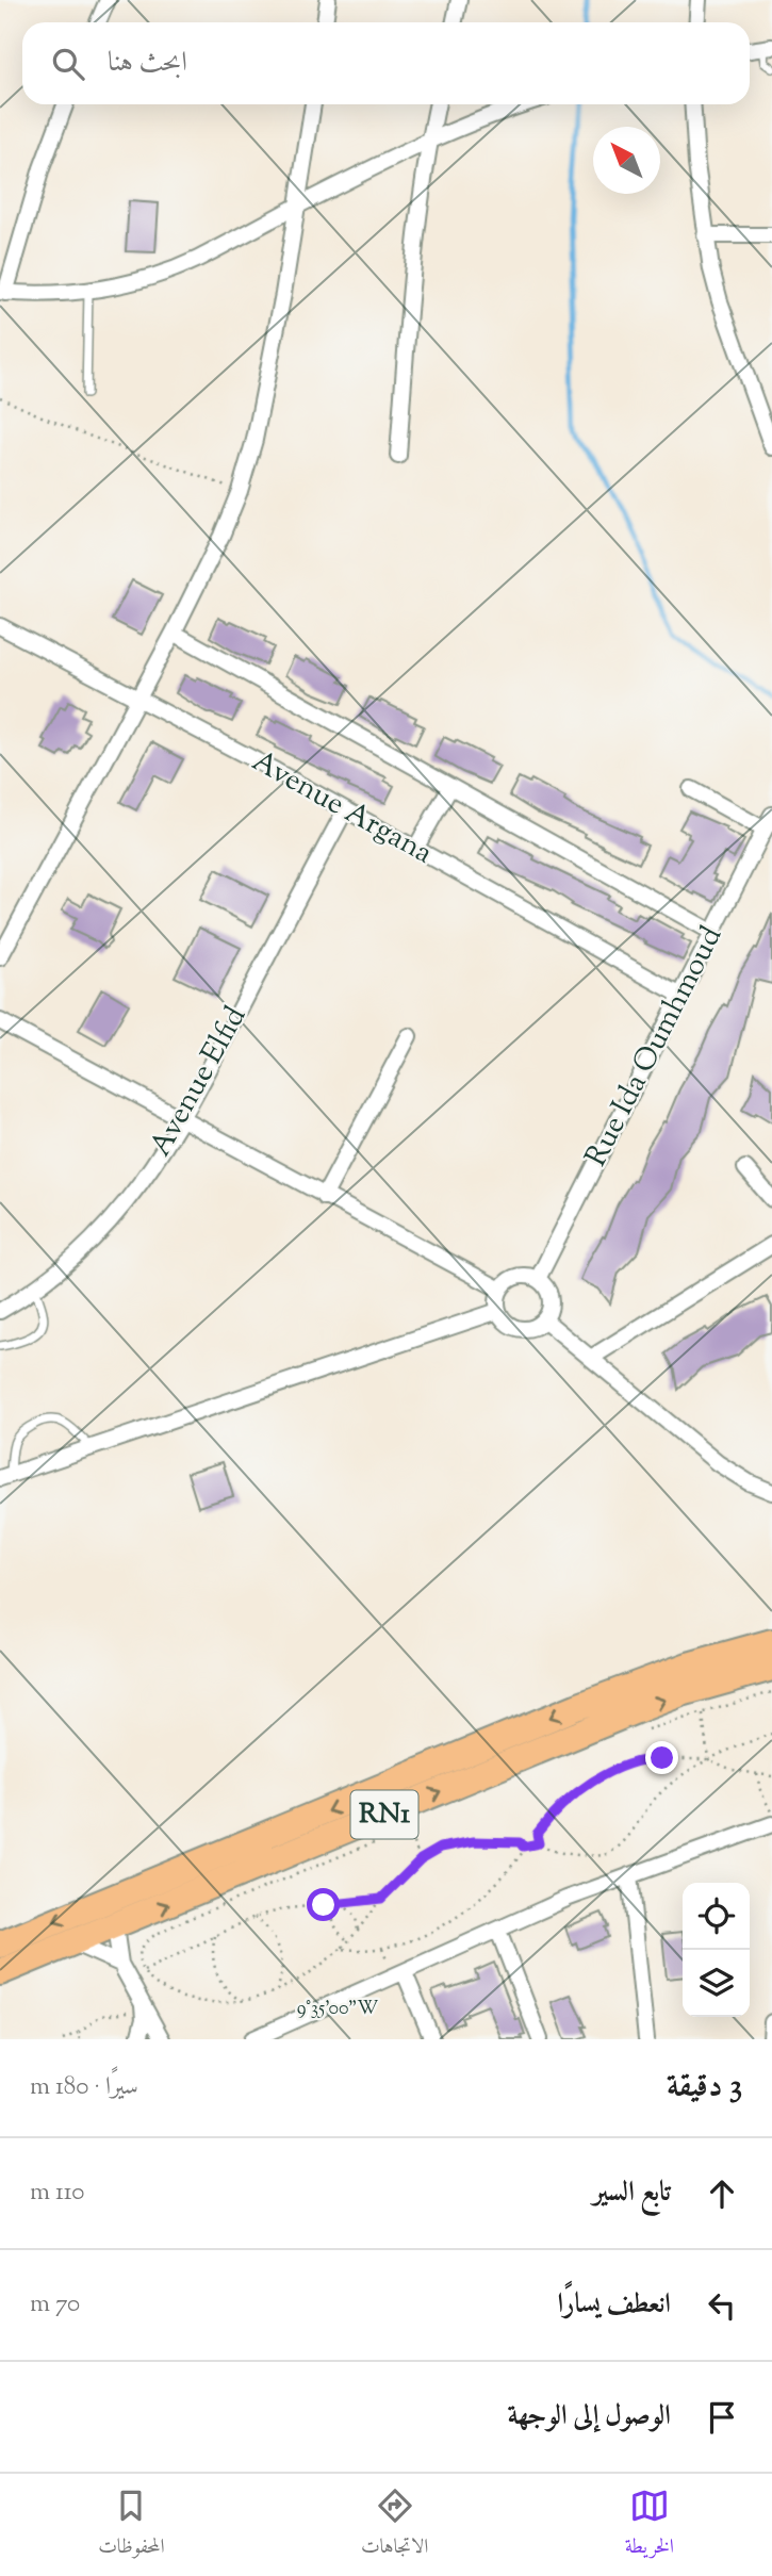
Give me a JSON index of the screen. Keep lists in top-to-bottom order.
{
  "streets": {
    "highway": ["RN1"],
    "street": ["Avenue Argana", "Rue Ida Oumhmoud", "Avenue Elfid"]
  },
  "crossings": [
    ["Avenue Argana", "Rue Ida Oumhmoud"],
    ["Avenue Argana", "Avenue Elfid"]
  ],
  "north": "top left",
  "page": {
    "search": "ابحث هنا",
    "heading": ["3 دقيقة", "سيرًا · 180 m"],
    "list": [
      ["تابع السير", "110 m"],
      ["انعطف يسارًا", "70 m"],
      "الوصول إلى الوجهة"
    ],
    "nav": ["الخريطة", "الاتجاهات", "المحفوظات"]
  },
  "coordinates": ["9°35'00\"W"]
}
